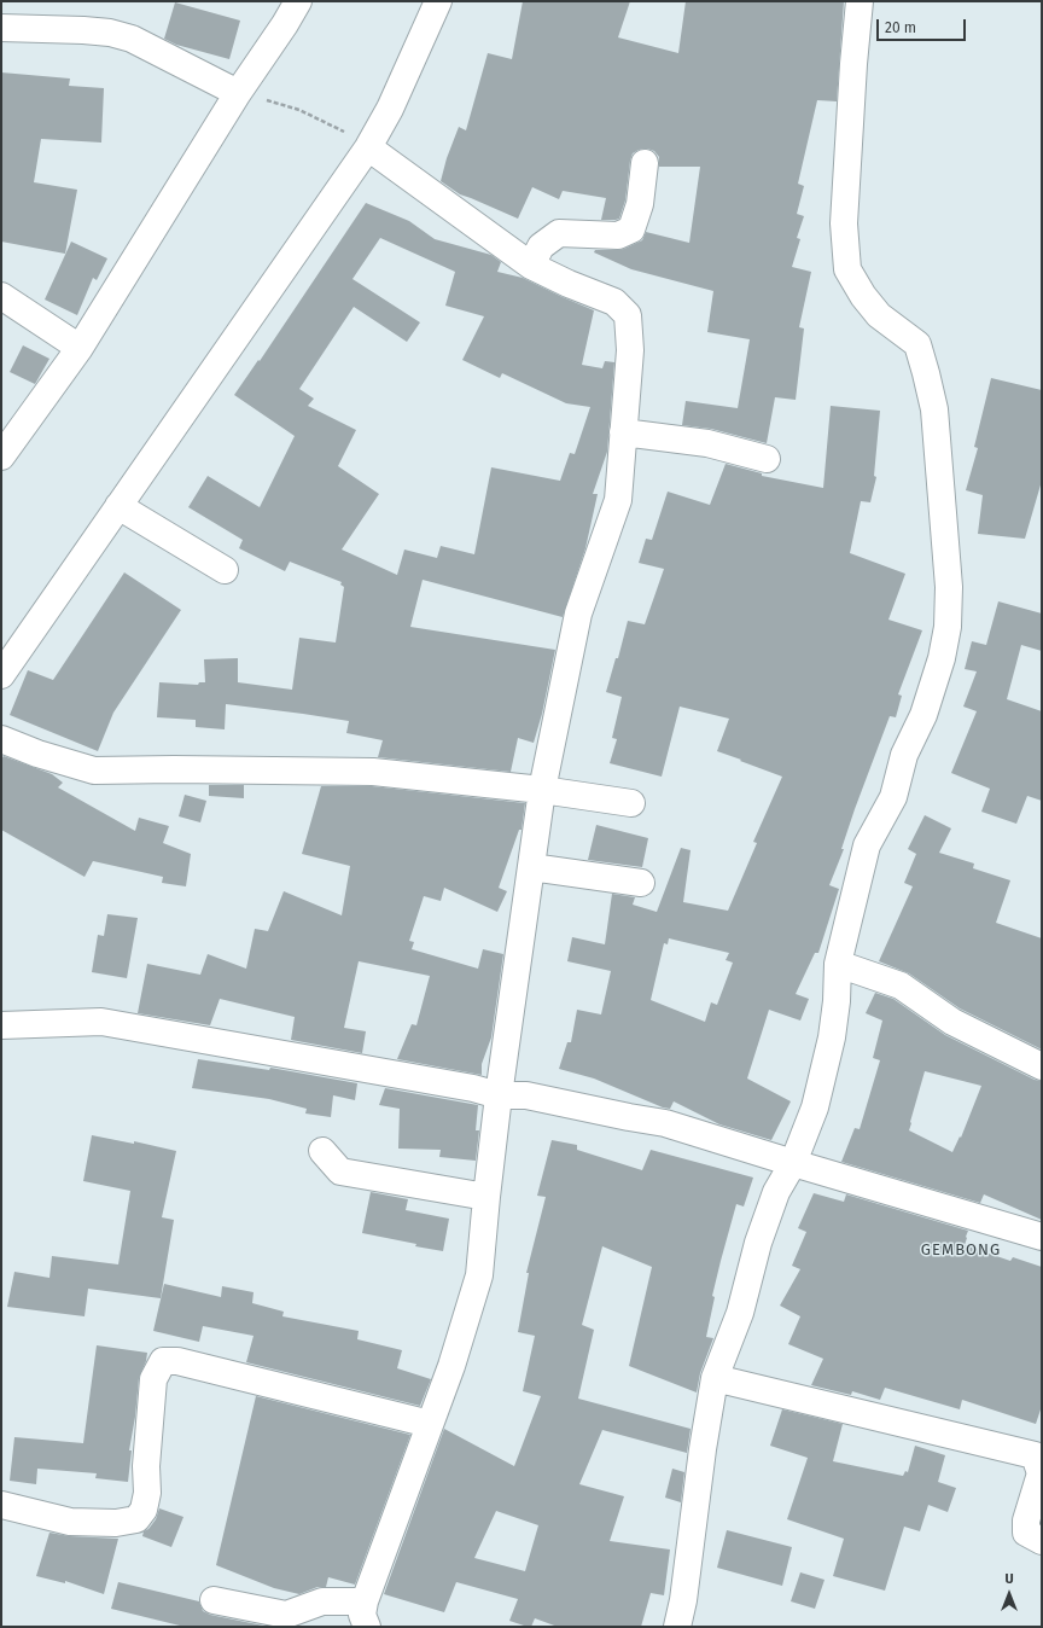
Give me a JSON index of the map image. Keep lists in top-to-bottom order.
{
  "districts": ["GEMBONG"],
  "scale_bar": "20 m",
  "north": "top"
}
